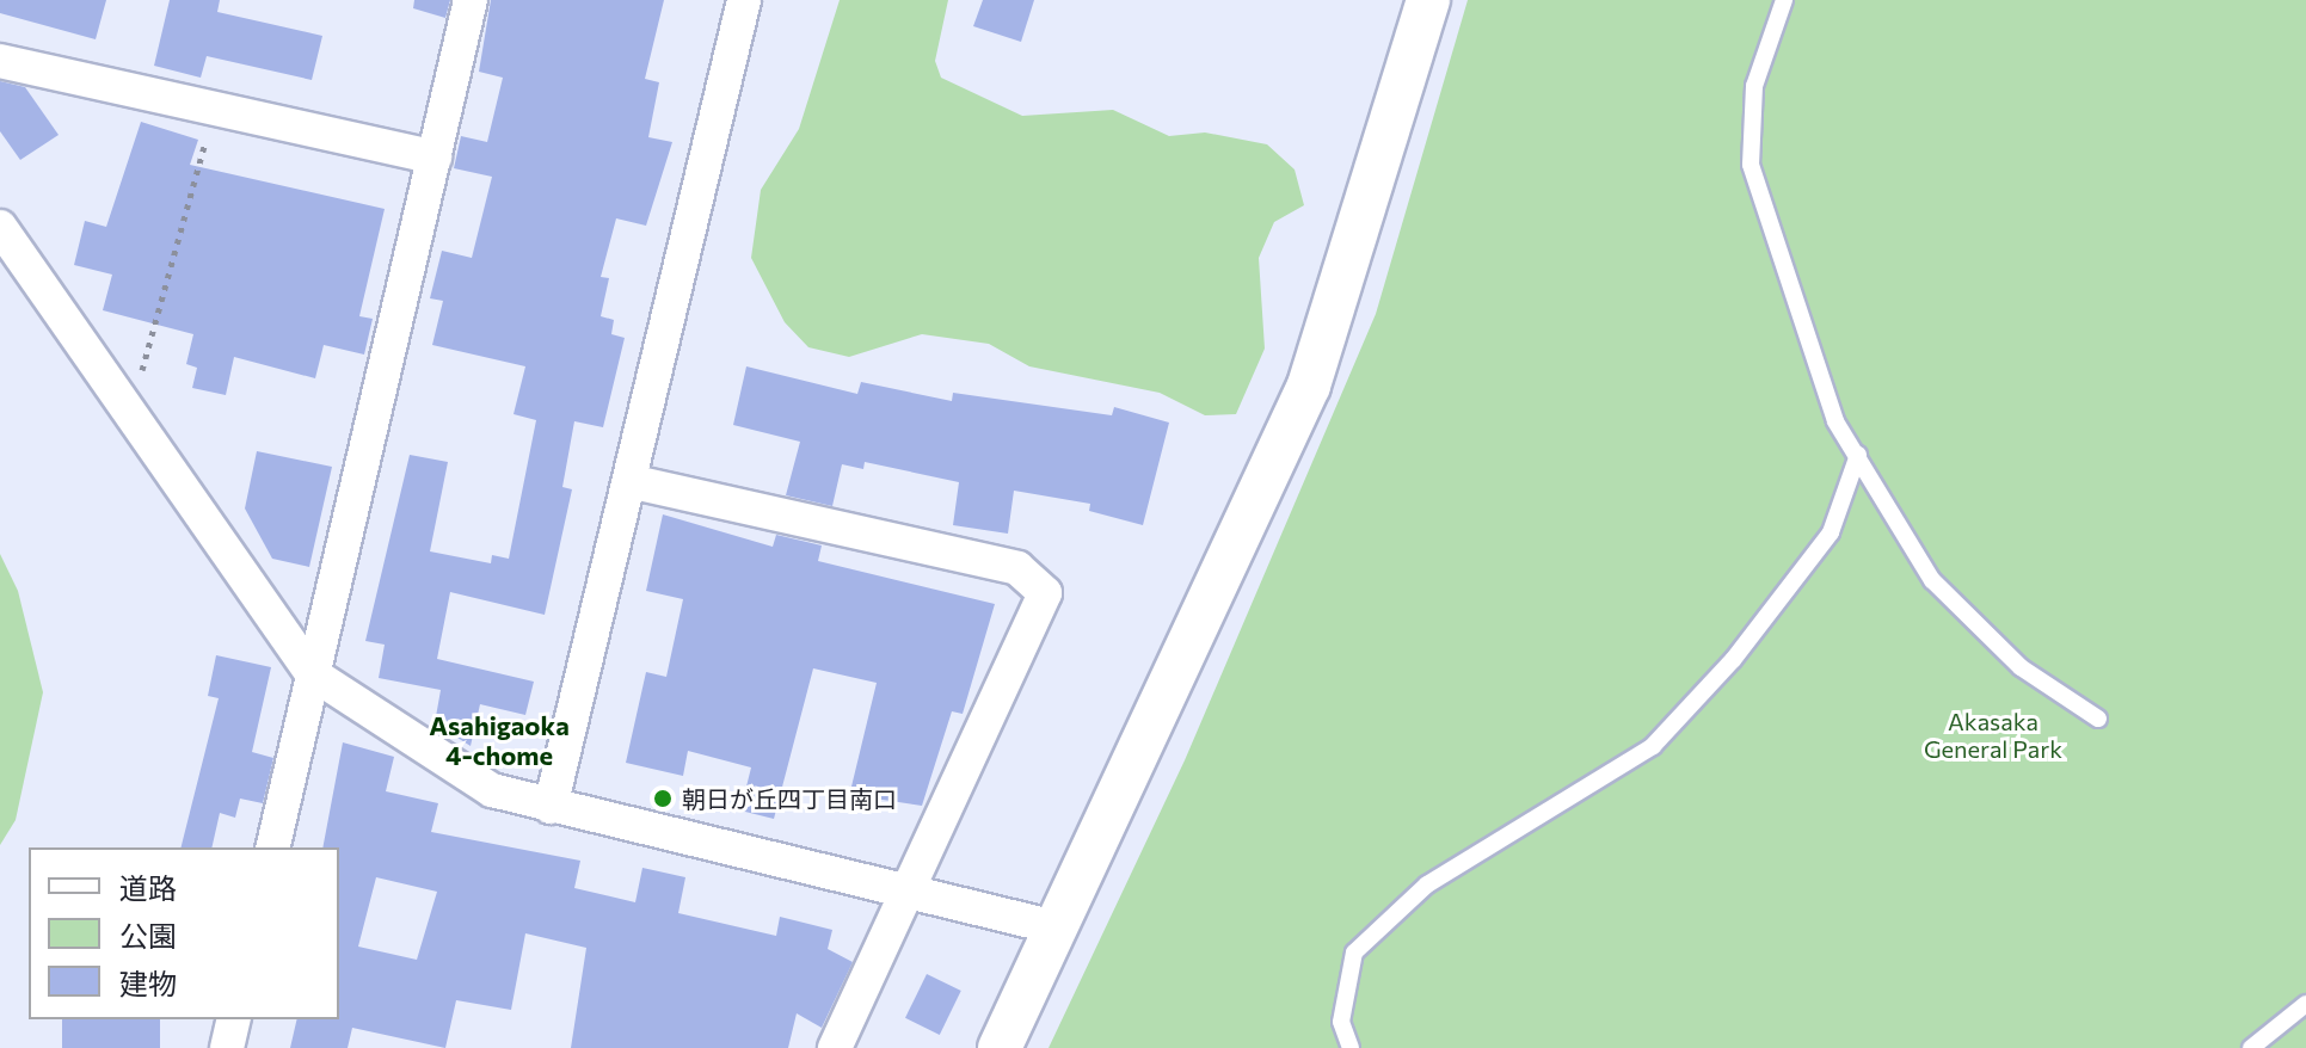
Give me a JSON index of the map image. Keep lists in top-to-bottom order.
{
  "districts": ["Asahigaoka 4-chome"],
  "parks": ["Akasaka General Park"],
  "places": ["朝日が丘四丁目南口"],
  "legend": ["道路", "公園", "建物"]
}
